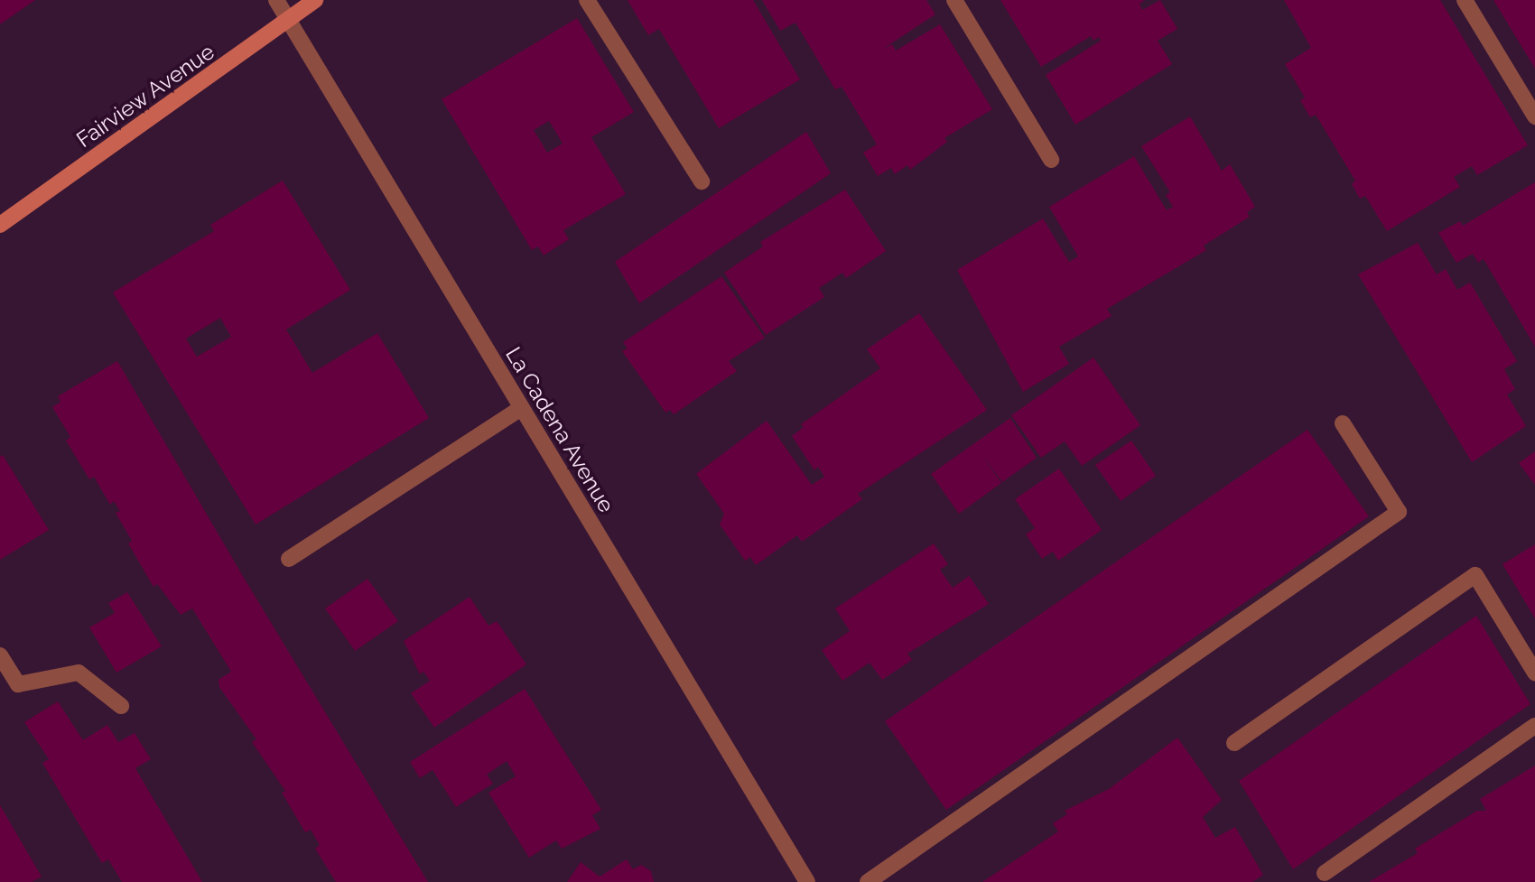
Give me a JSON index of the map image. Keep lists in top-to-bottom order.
{
  "streets": {
    "street": ["Fairview Avenue", "La Cadena Avenue"]
  },
  "crossings": [
    ["Fairview Avenue", "La Cadena Avenue"]
  ]
}
